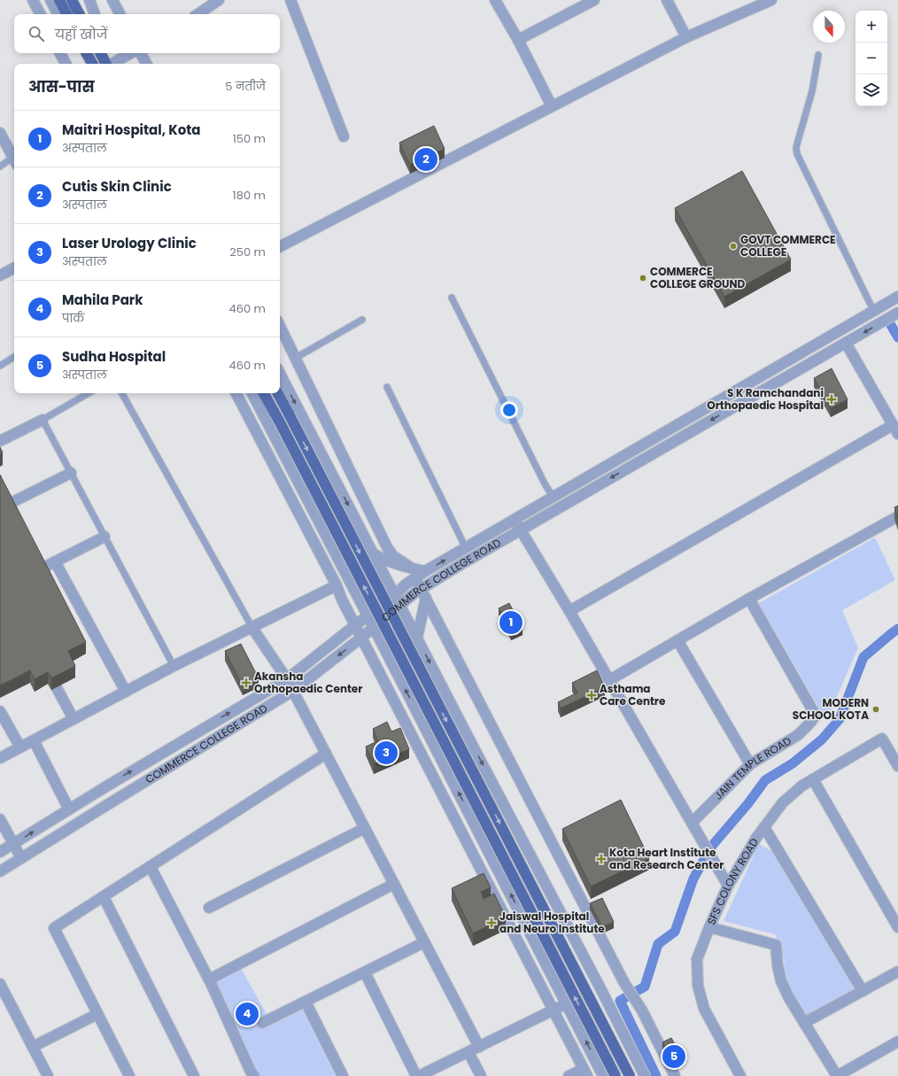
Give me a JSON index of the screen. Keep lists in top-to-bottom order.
{
  "streets": {
    "street": ["COMMERCE COLLEGE ROAD", "JAIN TEMPLE ROAD", "SFS COLONY ROAD"]
  },
  "places": {
    "other": ["GOVT COMMERCE COLLEGE", "COMMERCE COLLEGE GROUND", "MODERN SCHOOL KOTA"],
    "health": [
      "S K Ramchandani Orthopaedic Hospital",
      "Akansha Orthopaedic Center",
      "Asthama Care Centre",
      "Kota Heart Institute and Research Center",
      "Jaiswal Hospital and Neuro Institute"
    ]
  },
  "north": "bottom",
  "page": {
    "map_buttons": ["+", "−"],
    "search": "यहाँ खोजें",
    "heading": ["आस-पास", "5 नतीजे"],
    "list": [
      {
        "mark": "1",
        "name": "Maitri Hospital, Kota",
        "note": "अस्पताल",
        "value": "150 m"
      },
      {
        "mark": "2",
        "name": "Cutis Skin Clinic",
        "note": "अस्पताल",
        "value": "180 m"
      },
      {
        "mark": "3",
        "name": "Laser Urology Clinic",
        "note": "अस्पताल",
        "value": "250 m"
      },
      {
        "mark": "4",
        "name": "Mahila Park",
        "note": "पार्क",
        "value": "460 m"
      },
      {
        "mark": "5",
        "name": "Sudha Hospital",
        "note": "अस्पताल",
        "value": "460 m"
      }
    ],
    "pins": [
      "2",
      "1",
      "3",
      "4",
      "5"
    ]
  }
}
